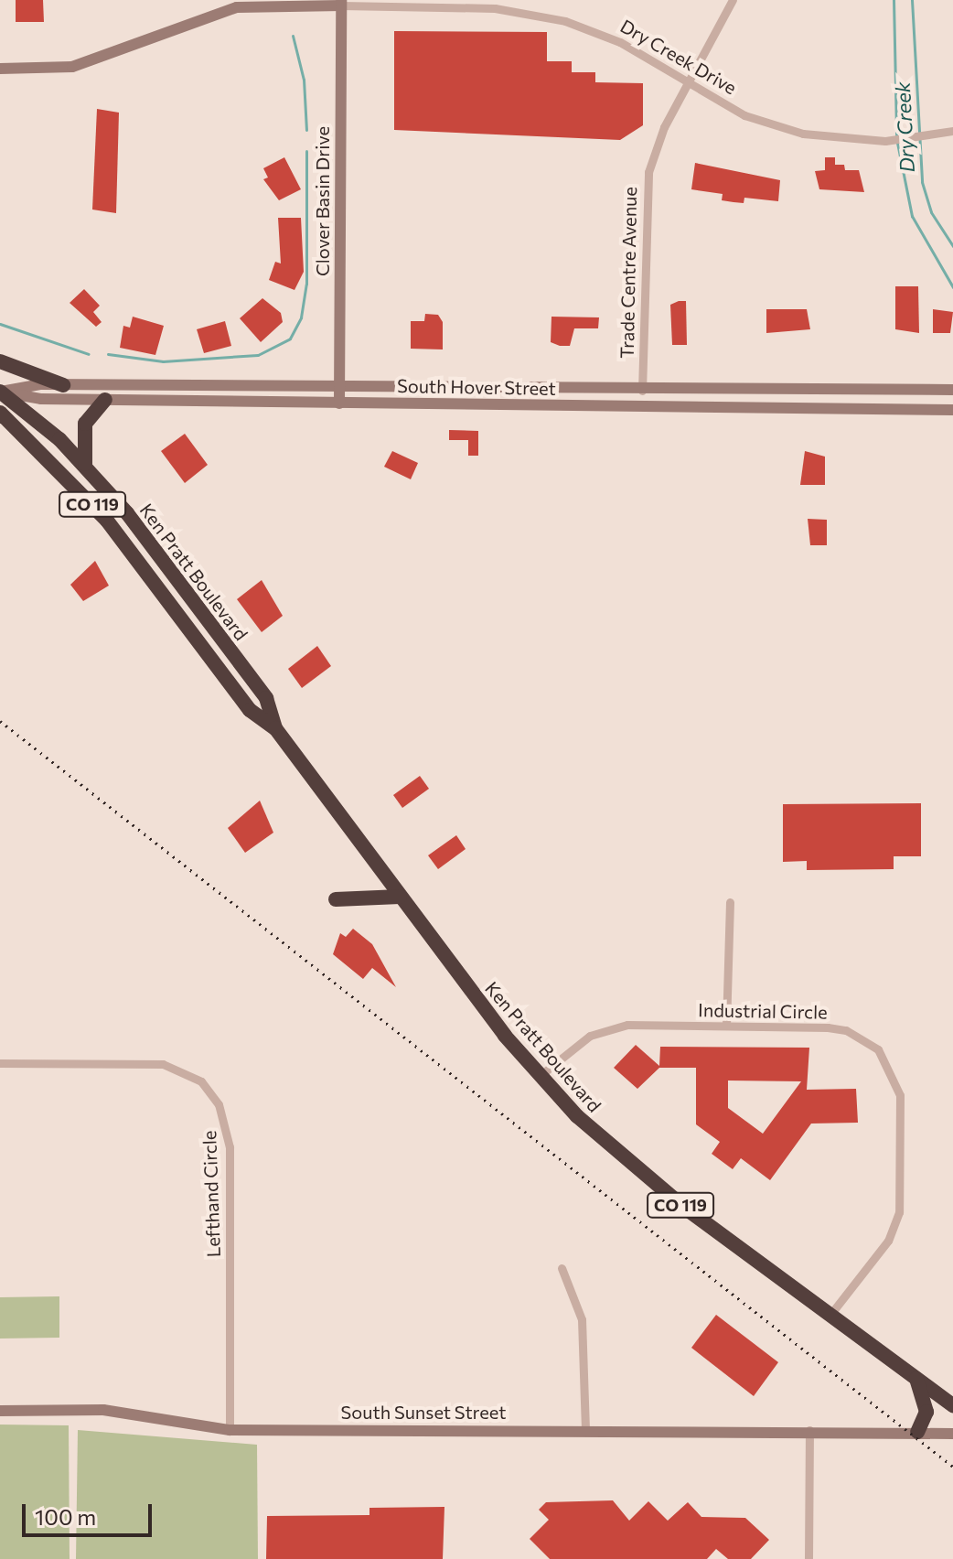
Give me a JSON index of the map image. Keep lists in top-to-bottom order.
{
  "streets": {
    "highway": ["CO 119", "Ken Pratt Boulevard"],
    "main road": [
      "Dry Creek Drive",
      "Clover Basin Drive",
      "South Hover Street",
      "South Sunset Street"
    ],
    "street": ["Trade Centre Avenue", "Industrial Circle", "Lefthand Circle"]
  },
  "crossings": [
    ["Dry Creek Drive", "Clover Basin Drive"],
    ["Dry Creek Drive", "Trade Centre Avenue"],
    ["Clover Basin Drive", "South Hover Street"],
    ["Trade Centre Avenue", "South Hover Street"],
    ["South Hover Street", "Ken Pratt Boulevard"],
    ["Ken Pratt Boulevard", "Industrial Circle"],
    ["Lefthand Circle", "South Sunset Street"]
  ],
  "water": ["Dry Creek"],
  "scale_bar": "100 m"
}
